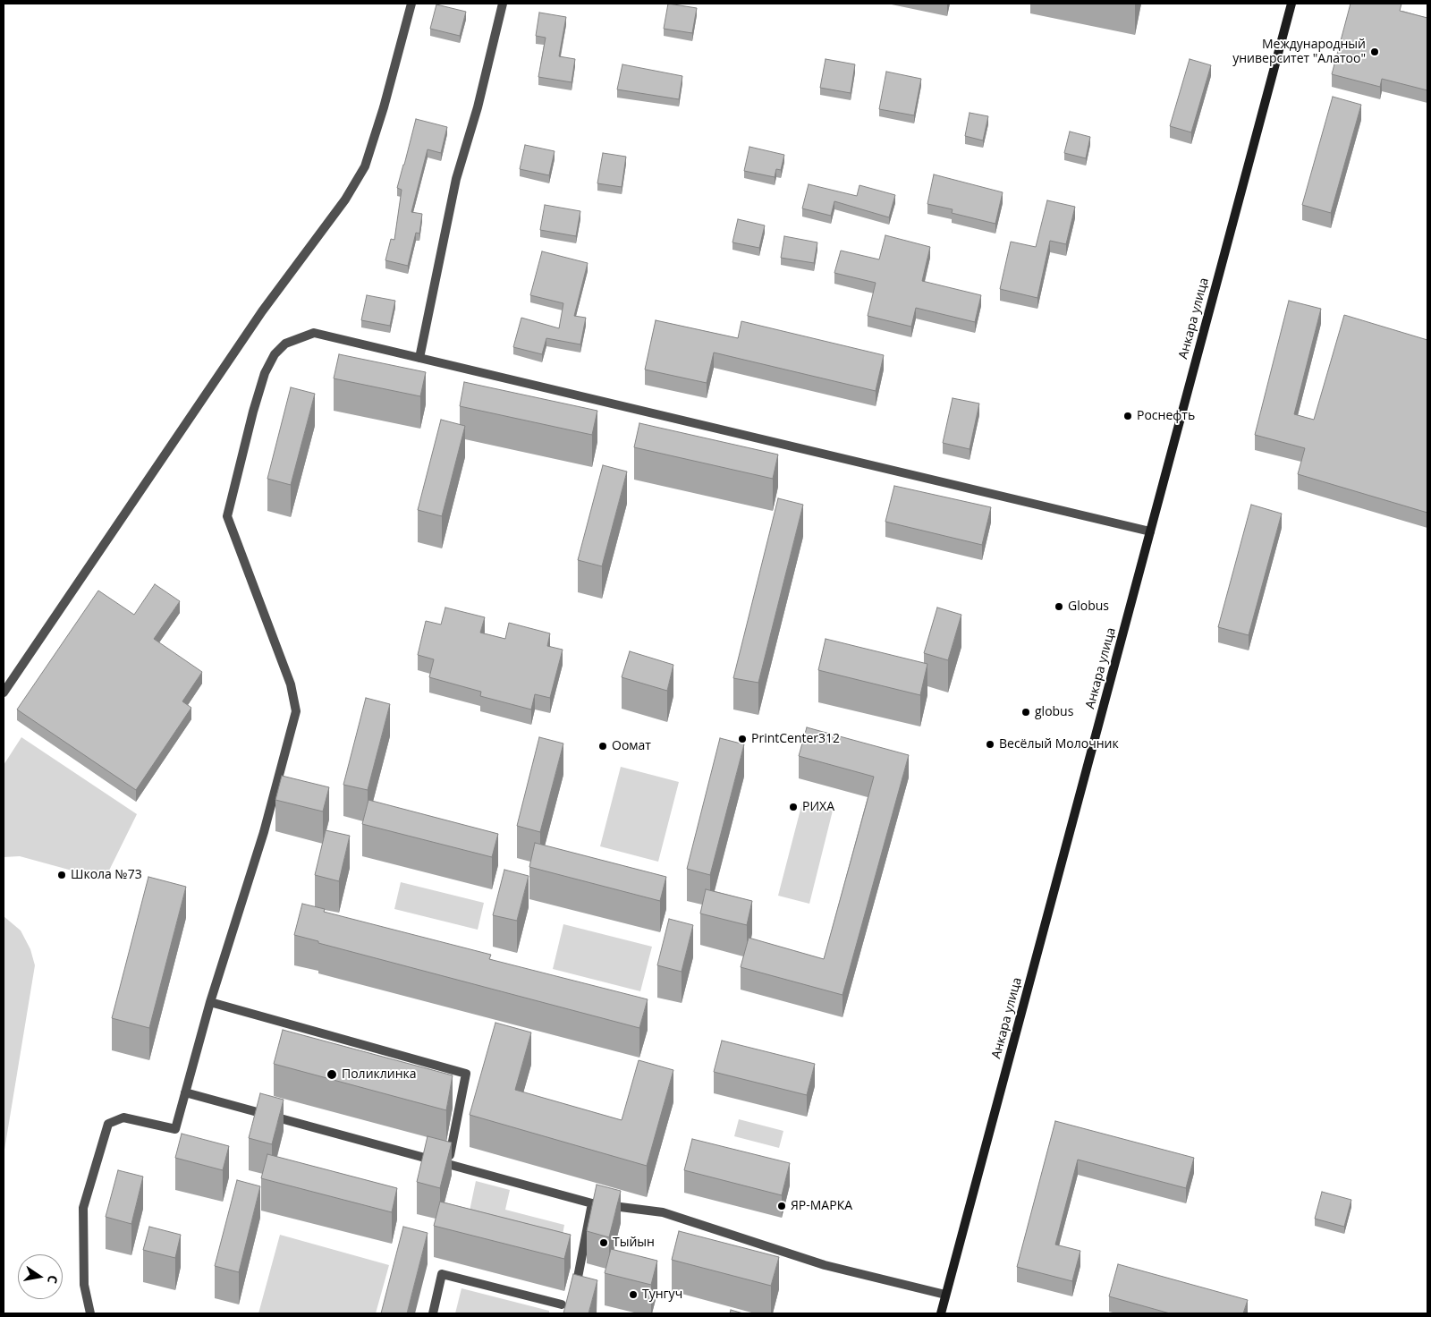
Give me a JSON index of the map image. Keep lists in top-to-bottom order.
{
  "streets": {
    "main road": ["Анкара улица"]
  },
  "places": [
    "Международный университет \"Алатоо\"",
    "Роснефть",
    "Globus",
    "globus",
    "PrintCenter312",
    "Весёлый Молочник",
    "Оомат",
    "РИХА",
    "Школа №73",
    "Поликлинка",
    "ЯР-МАРКА",
    "Тыйын",
    "Тунгуч"
  ],
  "north": "right"
}
